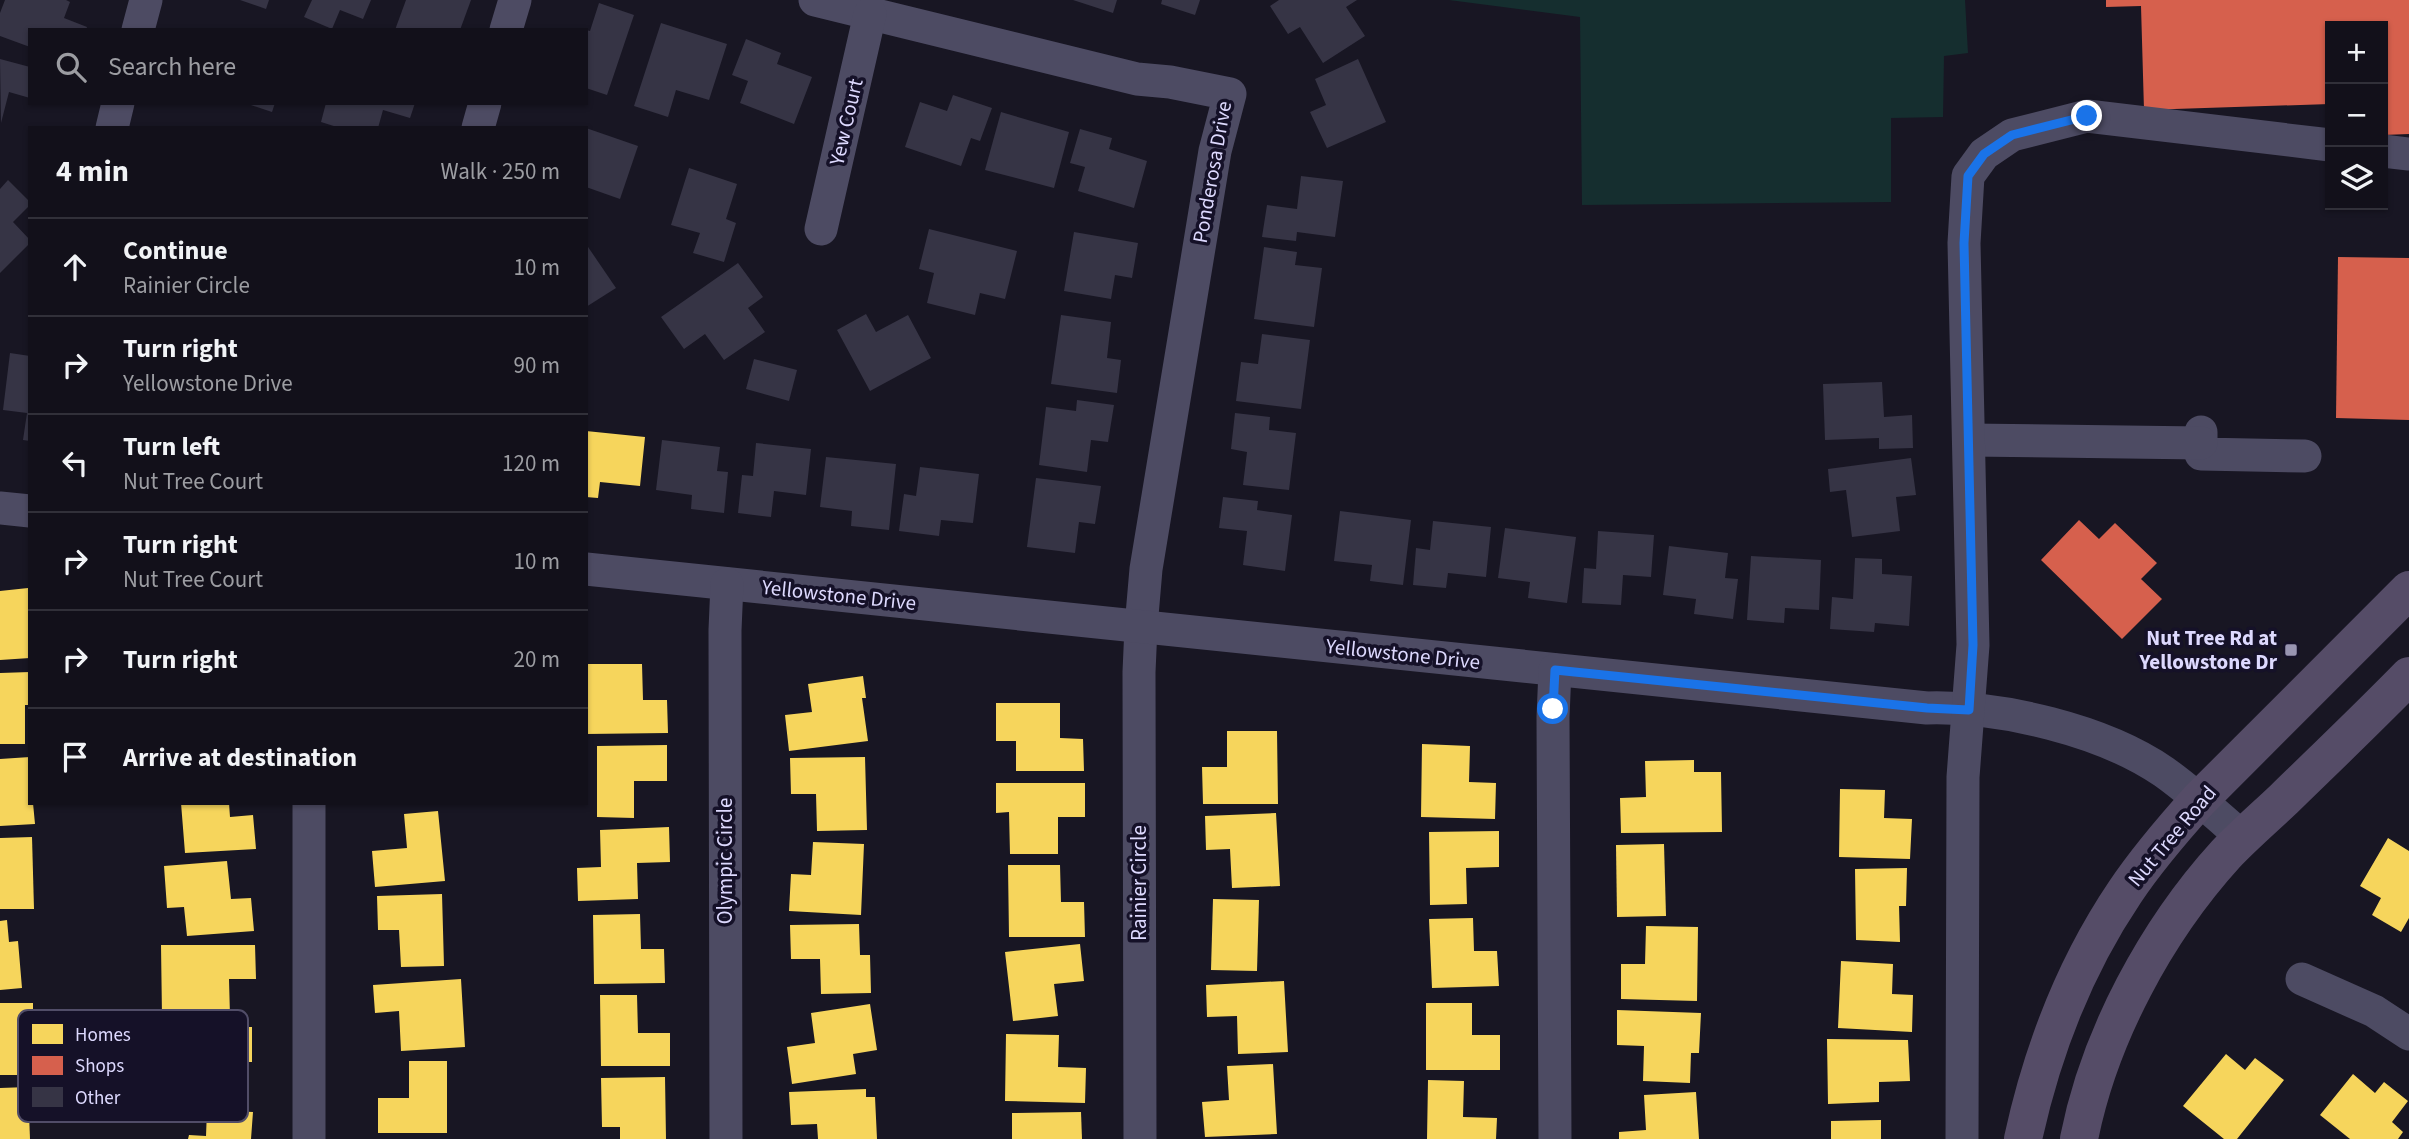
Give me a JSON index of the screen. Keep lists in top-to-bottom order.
{
  "streets": {
    "main road": ["Nut Tree Road"],
    "street": [
      "Yew Court",
      "Ponderosa Drive",
      "Yellowstone Drive",
      "Olympic Circle",
      "Rainier Circle"
    ]
  },
  "crossings": [
    ["Yew Court", "Ponderosa Drive"],
    ["Ponderosa Drive", "Yellowstone Drive"],
    ["Ponderosa Drive", "Rainier Circle"],
    ["Yellowstone Drive", "Nut Tree Road"],
    ["Yellowstone Drive", "Olympic Circle"],
    ["Yellowstone Drive", "Rainier Circle"]
  ],
  "places": {
    "transit": ["Nut Tree Rd at Yellowstone Dr"]
  },
  "legend": ["Homes", "Shops", "Other"],
  "page": {
    "map_buttons": ["+", "−"],
    "search": "Search here",
    "heading": ["4 min", "Walk · 250 m"],
    "list": [
      ["Continue", "Rainier Circle", "10 m"],
      ["Turn right", "Yellowstone Drive", "90 m"],
      ["Turn left", "Nut Tree Court", "120 m"],
      ["Turn right", "Nut Tree Court", "10 m"],
      ["Turn right", "20 m"],
      "Arrive at destination"
    ]
  }
}
